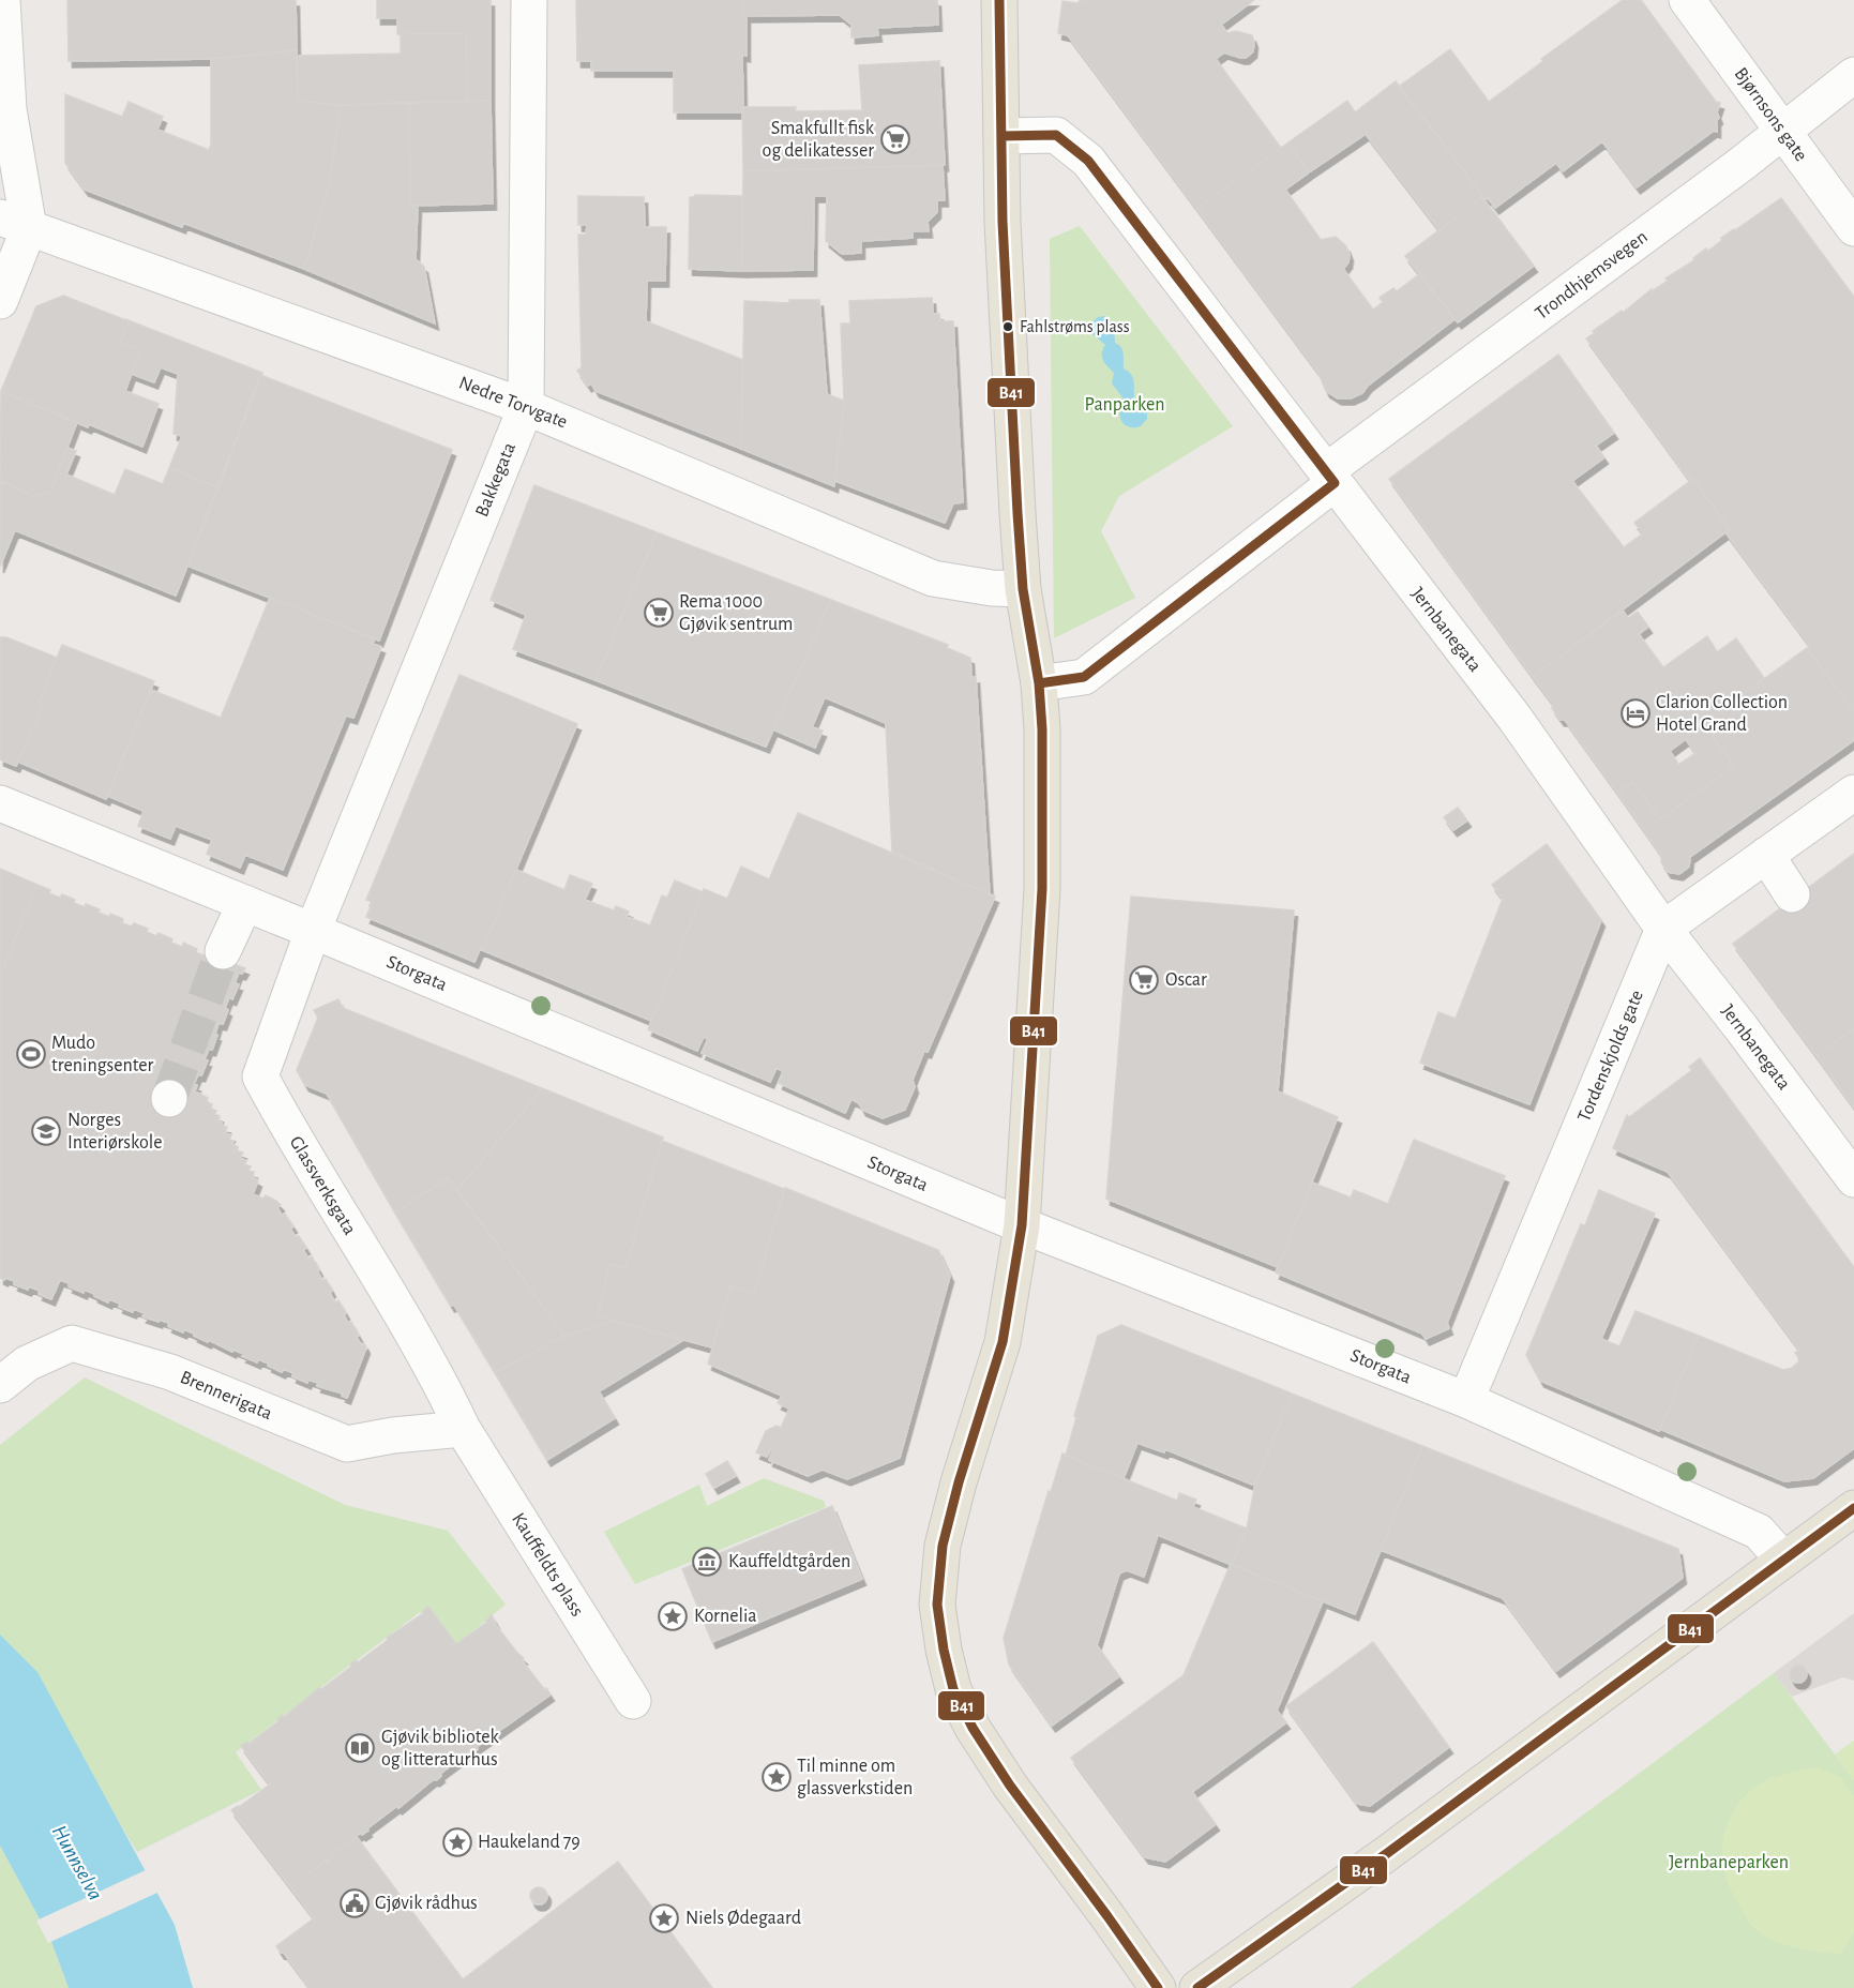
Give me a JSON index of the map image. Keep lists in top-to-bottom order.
{
  "streets": {
    "street": [
      "Bjørnsons gate",
      "Trondhjemsvegen",
      "Nedre Torvgate",
      "Bakkegata",
      "Jernbanegata",
      "Storgata",
      "Tordenskjolds gate",
      "Glassverksgata",
      "Brennerigata",
      "Kauffeldts plass"
    ]
  },
  "crossings": [
    ["Bjørnsons gate", "Trondhjemsvegen"],
    ["Trondhjemsvegen", "Jernbanegata"],
    ["Nedre Torvgate", "Bakkegata"],
    ["Bakkegata", "Storgata"],
    ["Bakkegata", "Glassverksgata"],
    ["Jernbanegata", "Tordenskjolds gate"],
    ["Storgata", "Tordenskjolds gate"],
    ["Storgata", "Glassverksgata"],
    ["Glassverksgata", "Brennerigata"],
    ["Glassverksgata", "Kauffeldts plass"],
    ["Brennerigata", "Kauffeldts plass"]
  ],
  "water": ["Hunnselva"],
  "parks": ["Panparken", "Jernbaneparken"],
  "places": {
    "supermarket": ["Smakfullt fisk og delikatesser", "Rema 1000 Gjøvik sentrum", "Oscar"],
    "other": ["Fahlstrøms plass"],
    "hotel": ["Clarion Collection Hotel Grand"],
    "sports": ["Mudo treningsenter"],
    "school or university": ["Norges Interiørskole"],
    "museum": ["Kauffeldtgården"],
    "place": [
      "Kornelia",
      "Til minne om glassverkstiden",
      "Haukeland 79",
      "Niels Ødegaard"
    ],
    "library": ["Gjøvik bibliotek og litteraturhus"],
    "public building": ["Gjøvik rådhus"]
  },
  "lines": ["transit line B41"]
}
